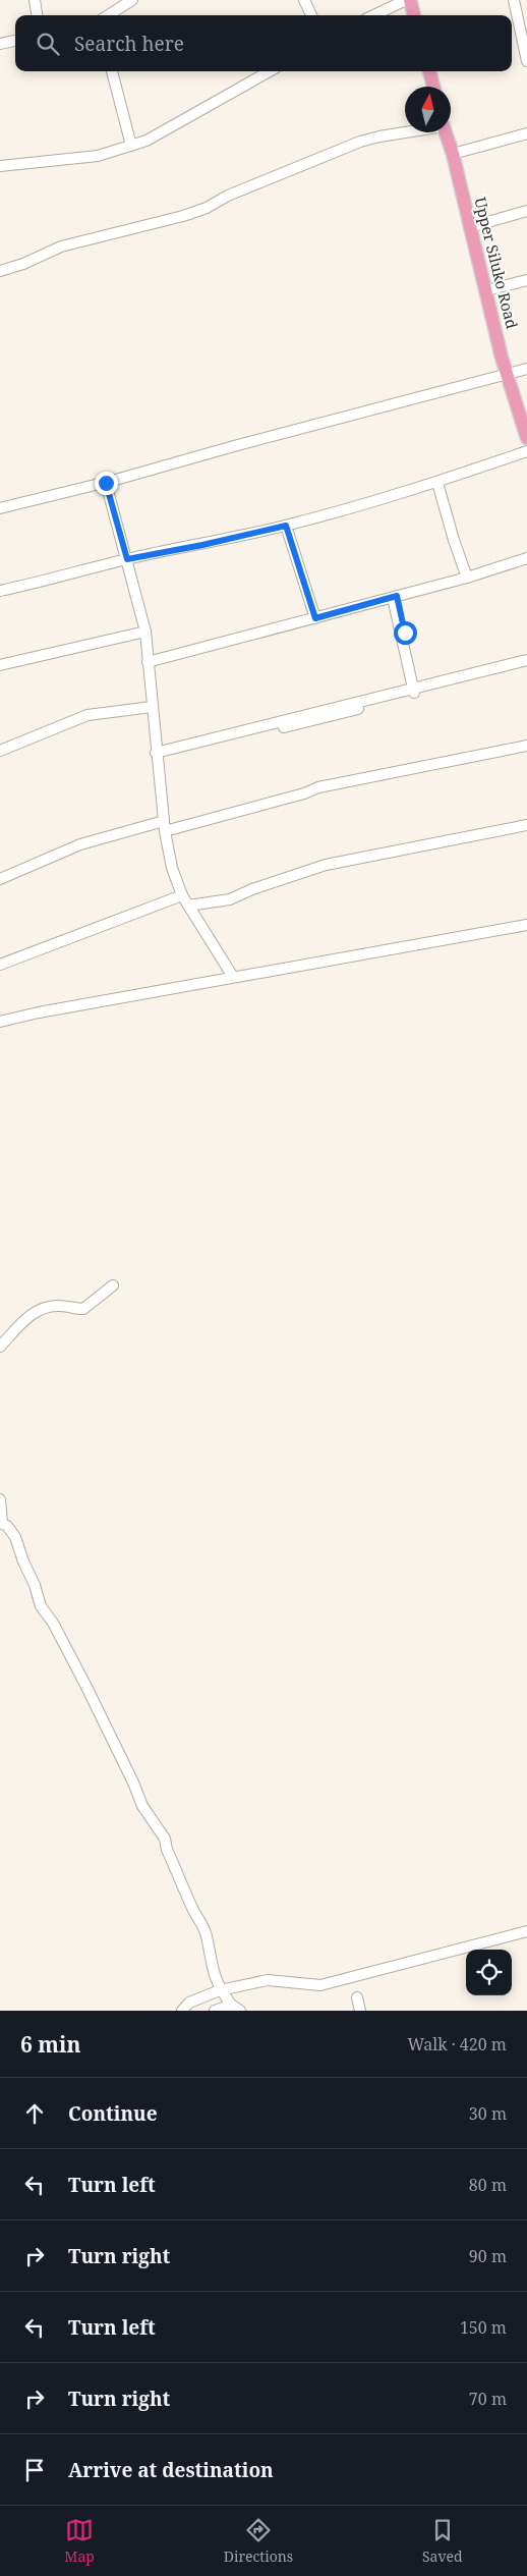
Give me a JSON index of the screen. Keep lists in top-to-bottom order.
{
  "streets": {
    "main road": ["Upper Siluko Road"]
  },
  "north": "top",
  "page": {
    "search": "Search here",
    "heading": ["6 min", "Walk · 420 m"],
    "list": [
      ["Continue", "30 m"],
      ["Turn left", "80 m"],
      ["Turn right", "90 m"],
      ["Turn left", "150 m"],
      ["Turn right", "70 m"],
      "Arrive at destination"
    ],
    "nav": ["Map", "Directions", "Saved"]
  }
}
